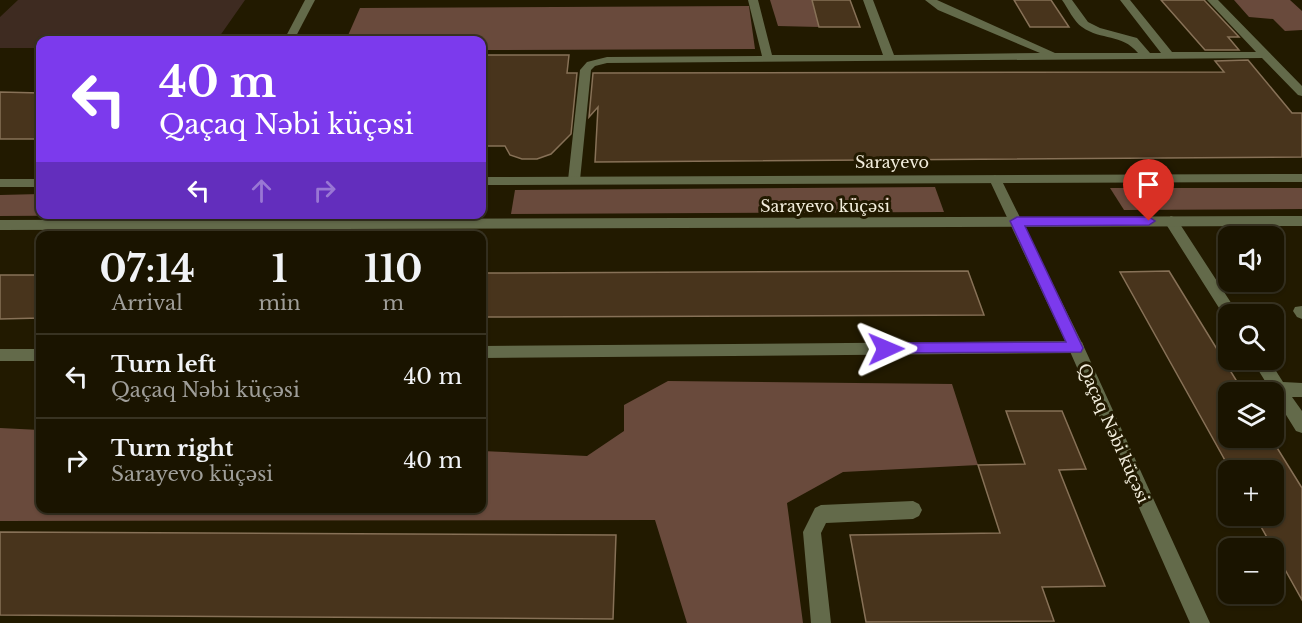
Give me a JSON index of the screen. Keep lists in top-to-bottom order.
{
  "streets": {
    "street": ["Sarayevo", "Sarayevo küçəsi", "Qaçaq Nəbi küçəsi"]
  },
  "crossings": [
    ["Sarayevo", "Qaçaq Nəbi küçəsi"],
    ["Sarayevo küçəsi", "Qaçaq Nəbi küçəsi"]
  ],
  "page": {
    "turn": ["40 m", "Qaçaq Nəbi küçəsi"],
    "map_buttons": ["+", "−"],
    "eta": [
      "07:14",
      "Arrival",
      "1",
      "min",
      "110",
      "m"
    ],
    "list": [
      {
        "name": "Turn left",
        "note": "Qaçaq Nəbi küçəsi",
        "value": "40 m"
      },
      {
        "name": "Turn right",
        "note": "Sarayevo küçəsi",
        "value": "40 m"
      }
    ]
  }
}
